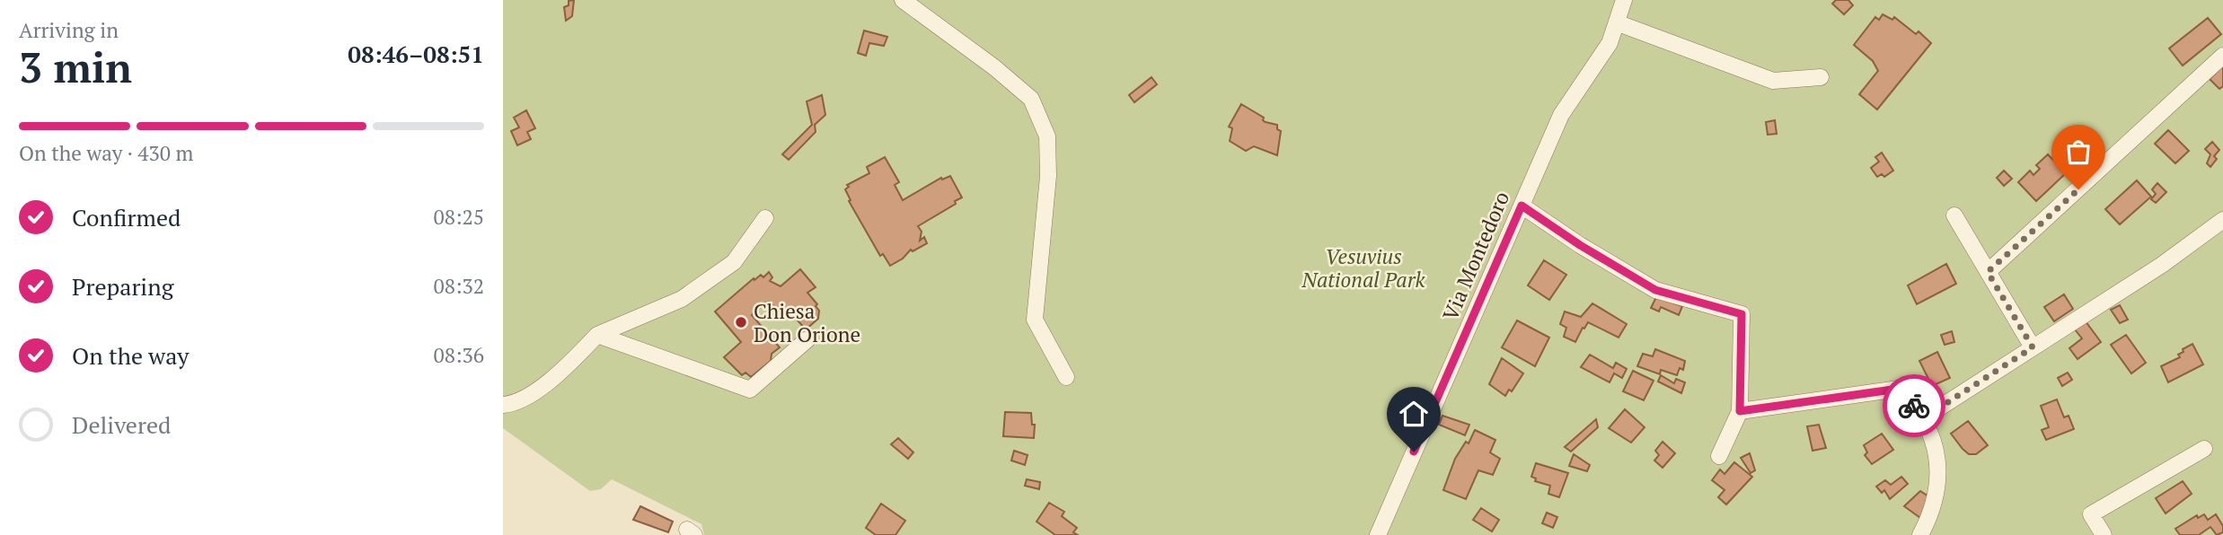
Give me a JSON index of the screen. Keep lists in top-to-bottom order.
{
  "streets": {
    "street": ["Via Montedoro"]
  },
  "parks": ["Vesuvius National Park"],
  "places": ["Chiesa Don Orione"],
  "page": {
    "heading": ["3 min", "Arriving in", "08:46–08:51"],
    "bar": "On the way · 430 m",
    "list": [
      ["Confirmed", "08:25"],
      ["Preparing", "08:32"],
      ["On the way", "08:36"],
      "Delivered"
    ]
  }
}
